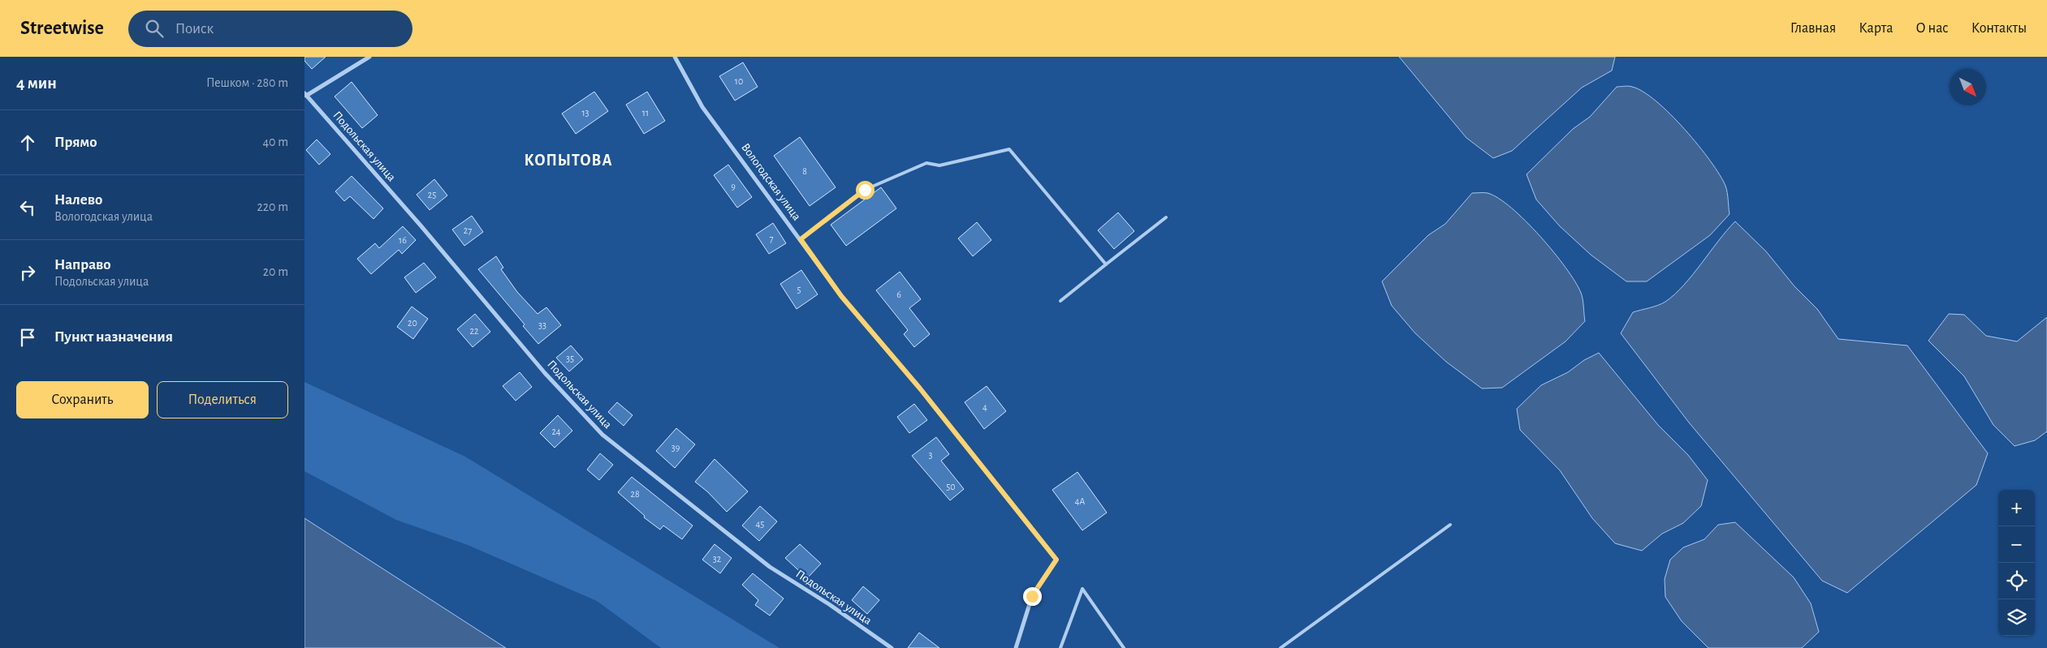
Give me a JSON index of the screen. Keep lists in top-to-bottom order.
{
  "streets": {
    "street": ["Подольская улица", "Вологодская улица"]
  },
  "districts": ["КОПЫТОВА"],
  "house_numbers": [
    "10",
    "13",
    "11",
    "8",
    "9",
    "25",
    "27",
    "7",
    "16",
    "5",
    "6",
    "20",
    "33",
    "22",
    "35",
    "4",
    "24",
    "39",
    "3",
    "50",
    "28",
    "4А",
    "45",
    "32"
  ],
  "north": "bottom right",
  "page": {
    "header": "Streetwise",
    "search": "Поиск",
    "nav": [
      "Главная",
      "Карта",
      "О нас",
      "Контакты"
    ],
    "heading": ["4 мин", "Пешком · 280 m"],
    "list": [
      ["Прямо", "40 m"],
      ["Налево", "Вологодская улица", "220 m"],
      ["Направо", "Подольская улица", "20 m"],
      "Пункт назначения"
    ],
    "buttons": ["Сохранить", "Поделиться"],
    "map_buttons": ["+", "−"]
  }
}
